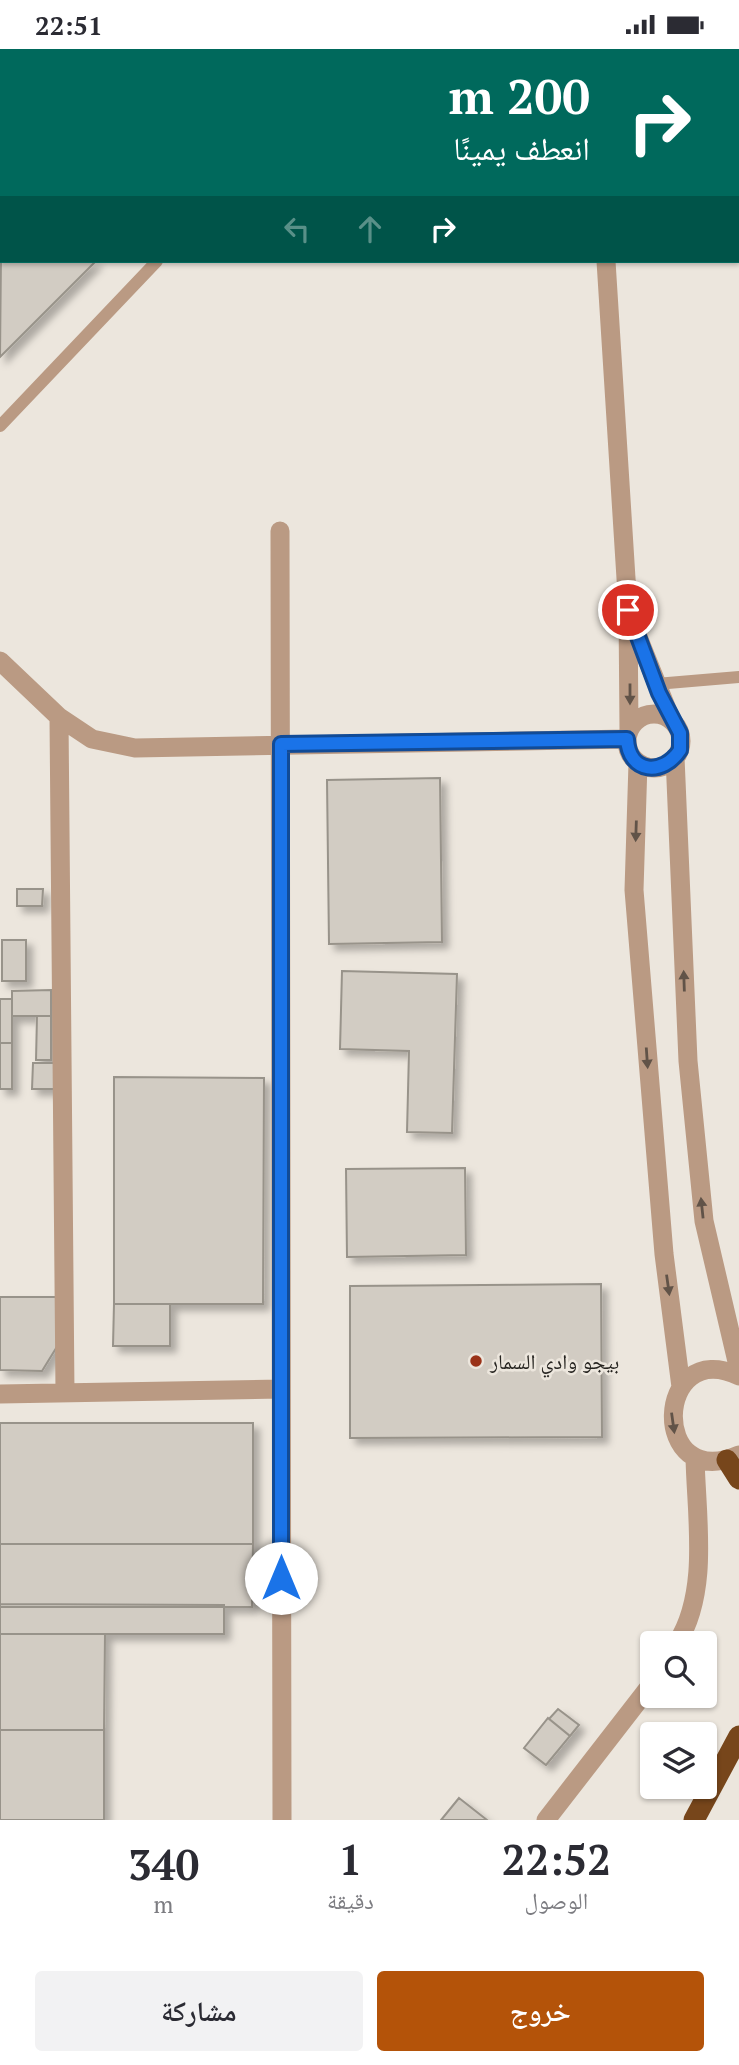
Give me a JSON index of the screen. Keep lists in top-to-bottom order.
{
  "places": ["بيجو وادي السمار"],
  "page": {
    "status": "22:51",
    "turn": ["200 m", "انعطف يمينًا"],
    "eta": [
      "22:52",
      "الوصول",
      "1",
      "دقيقة",
      "340",
      "m"
    ],
    "buttons": ["خروج", "مشاركة"]
  }
}
